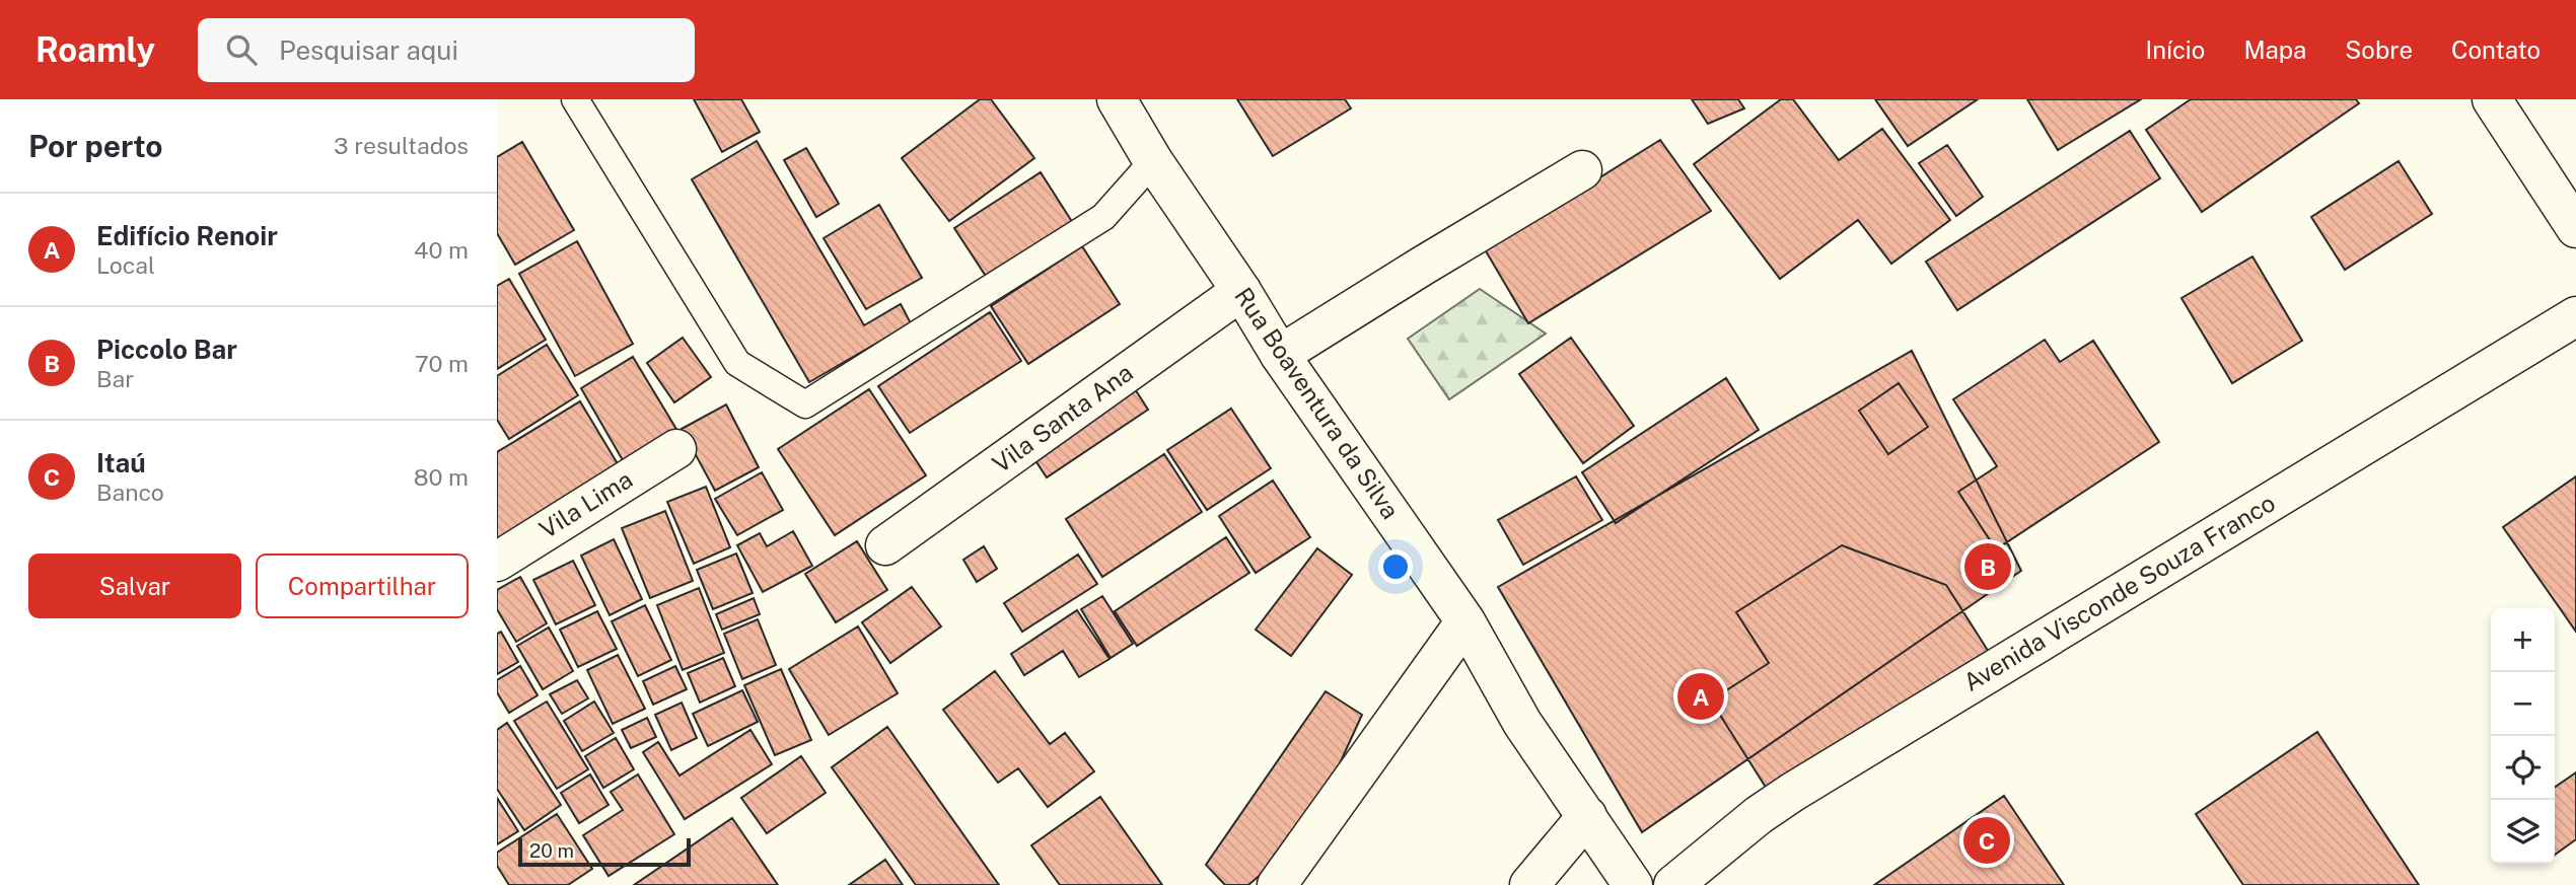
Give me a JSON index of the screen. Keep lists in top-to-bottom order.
{
  "streets": {
    "street": [
      "Rua Boaventura da Silva",
      "Vila Santa Ana",
      "Vila Lima",
      "Avenida Visconde Souza Franco"
    ]
  },
  "crossings": [
    ["Rua Boaventura da Silva", "Vila Santa Ana"]
  ],
  "scale_bar": "20 m",
  "page": {
    "header": "Roamly",
    "search": "Pesquisar aqui",
    "nav": [
      "Início",
      "Mapa",
      "Sobre",
      "Contato"
    ],
    "heading": ["Por perto", "3 resultados"],
    "list": [
      {
        "mark": "A",
        "name": "Edifício Renoir",
        "note": "Local",
        "value": "40 m"
      },
      {
        "mark": "B",
        "name": "Piccolo Bar",
        "note": "Bar",
        "value": "70 m"
      },
      {
        "mark": "C",
        "name": "Itaú",
        "note": "Banco",
        "value": "80 m"
      }
    ],
    "buttons": ["Salvar", "Compartilhar"],
    "pins": ["B", "A", "C"],
    "map_buttons": ["+", "−"],
    "scale": "20 m"
  }
}
